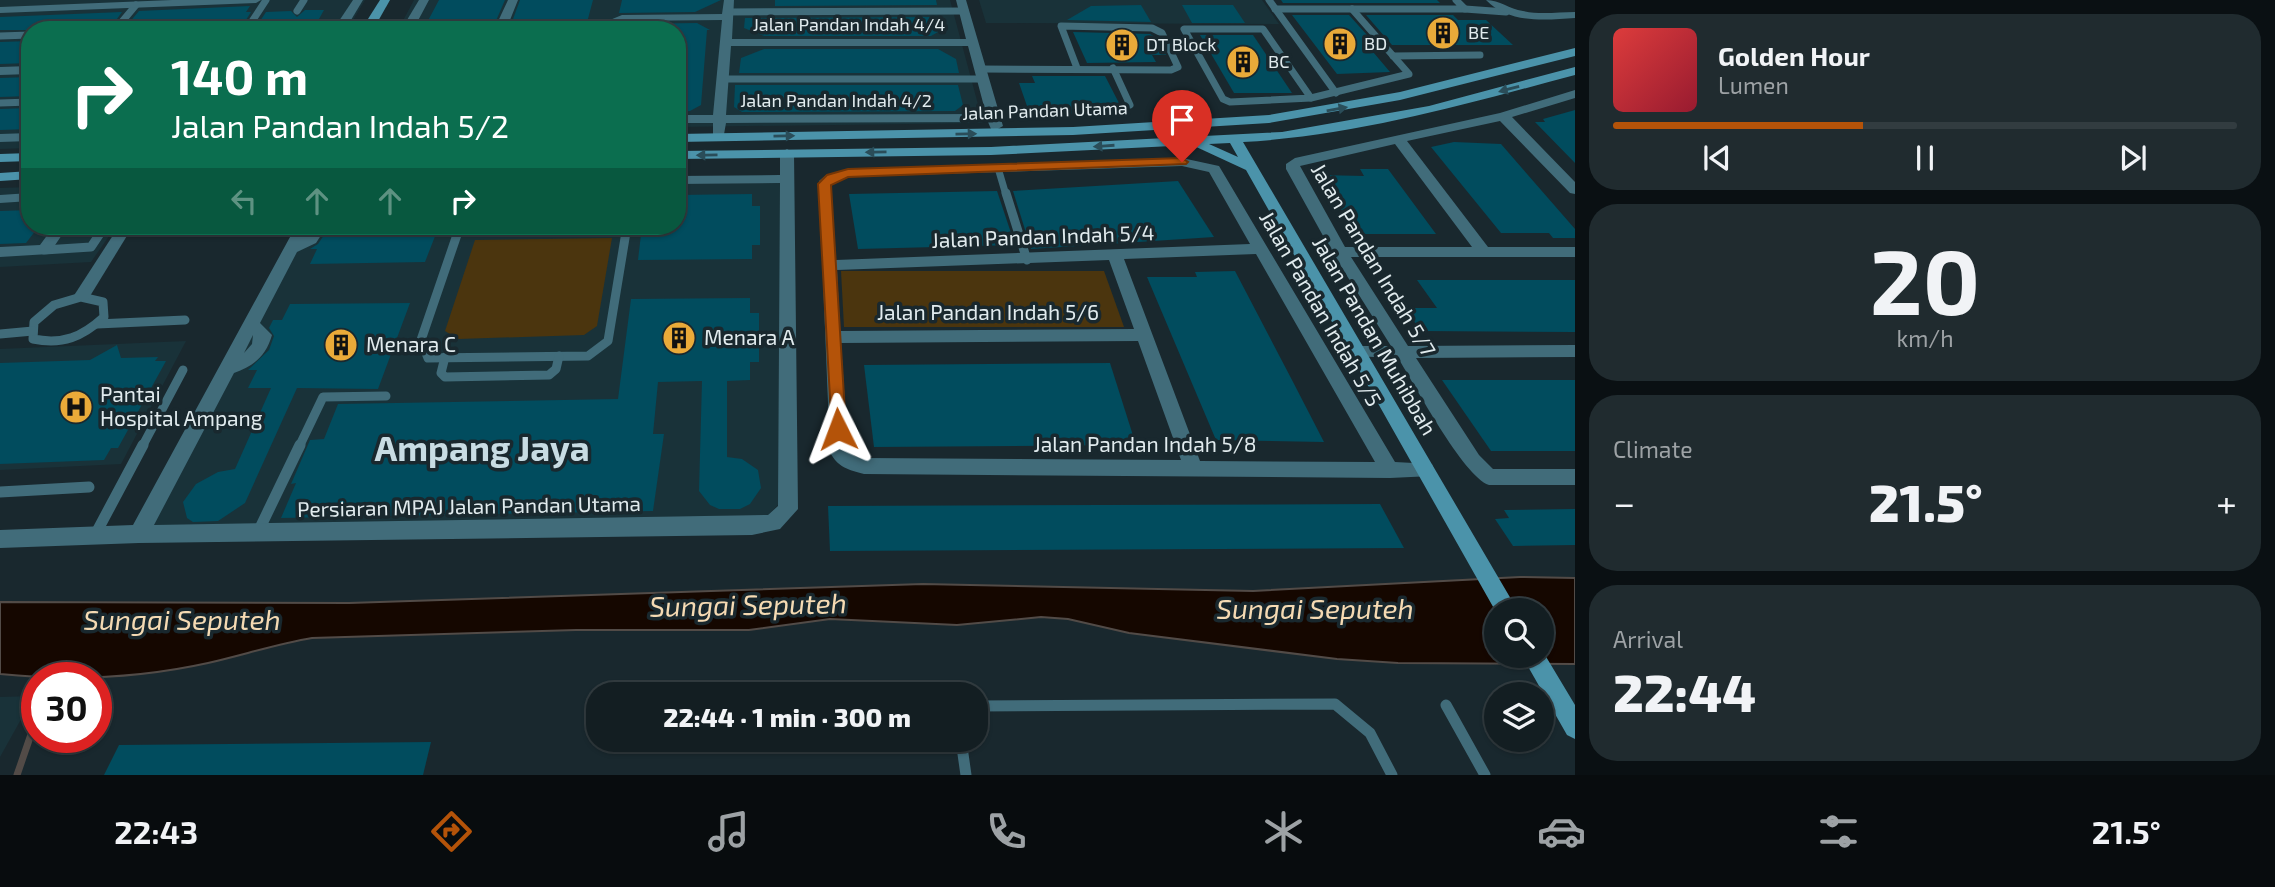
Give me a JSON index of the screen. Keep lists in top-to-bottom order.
{
  "streets": {
    "main road": ["Jalan Pandan Utama", "Jalan Pandan Muhibbah"],
    "street": [
      "Jalan Pandan Indah 4/4",
      "Jalan Pandan Indah 4/2",
      "Jalan Pandan Indah 5/4",
      "Jalan Pandan Indah 5/7",
      "Jalan Pandan Indah 5/5",
      "Jalan Pandan Indah 5/6",
      "Jalan Pandan Indah 5/8",
      "Persiaran MPAJ Jalan Pandan Utama"
    ]
  },
  "crossings": [
    ["Jalan Pandan Utama", "Jalan Pandan Muhibbah"],
    ["Jalan Pandan Utama", "Persiaran MPAJ Jalan Pandan Utama"],
    ["Jalan Pandan Indah 5/4", "Jalan Pandan Indah 5/5"],
    ["Jalan Pandan Indah 5/5", "Jalan Pandan Indah 5/8"],
    ["Jalan Pandan Indah 5/6", "Jalan Pandan Indah 5/8"],
    ["Jalan Pandan Muhibbah", "Jalan Pandan Indah 5/8"]
  ],
  "districts": ["Ampang Jaya"],
  "water": ["Sungai Seputeh"],
  "places": {
    "building": [
      "BE",
      "BD",
      "DT Block",
      "BC",
      "Menara A",
      "Menara C"
    ],
    "hospital": ["Pantai Hospital Ampang"]
  },
  "page": {
    "turn": ["140 m", "Jalan Pandan Indah 5/2"],
    "song": ["Golden Hour", "Lumen"],
    "tile": [
      ["20", "km/h"],
      "Climate",
      ["Arrival", "22:44"]
    ],
    "heat": ["−", "21.5°", "+"],
    "limit": "30",
    "trip": "22:44 · 1 min · 300 m",
    "tabs": ["22:43", "21.5°"]
  }
}
